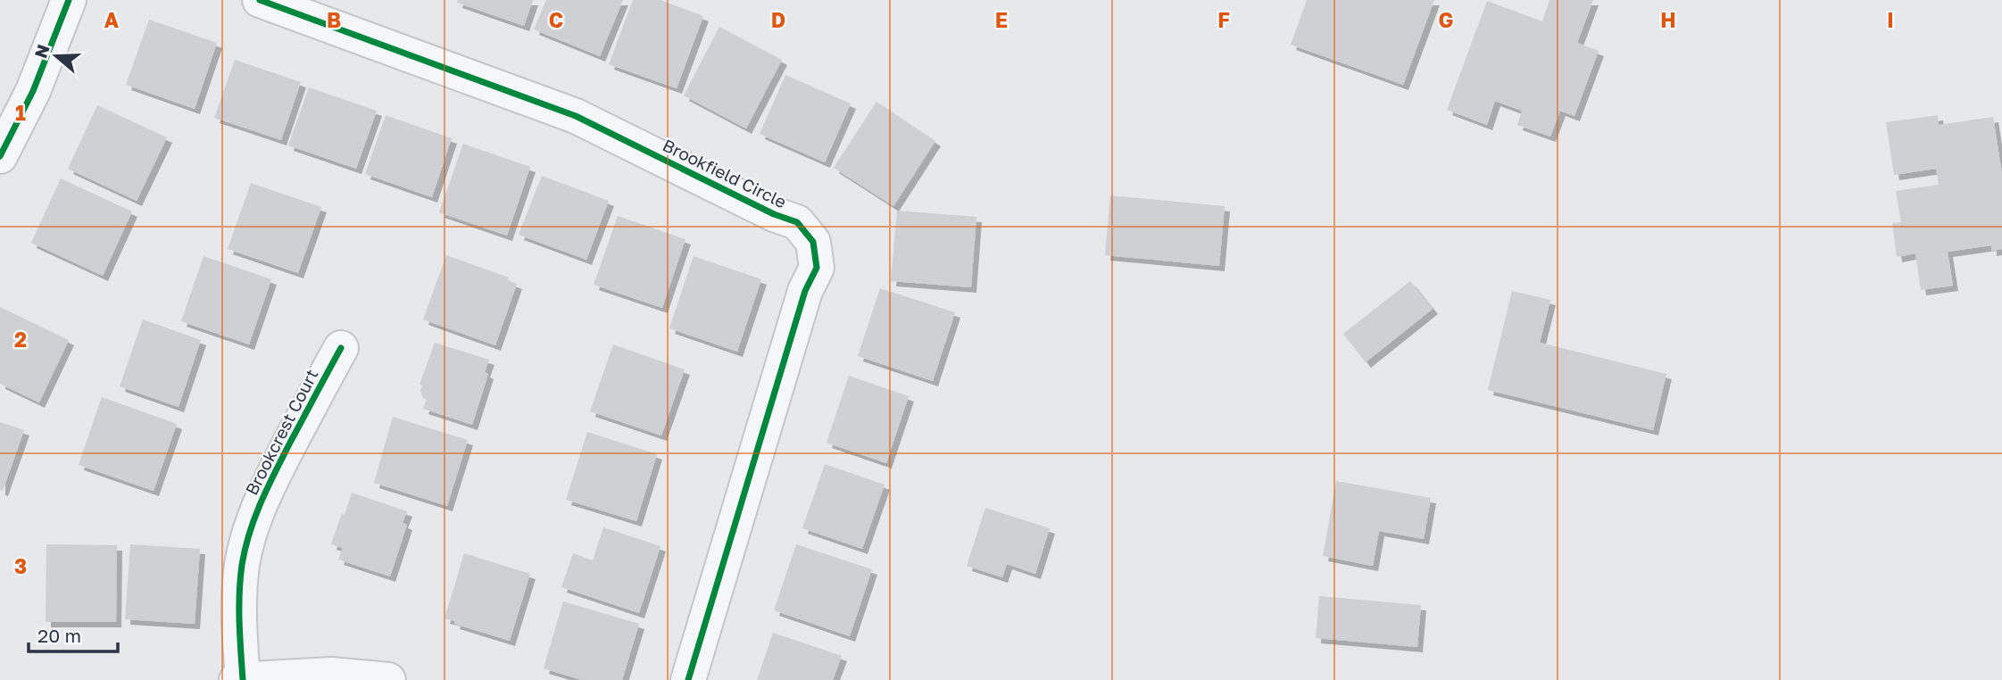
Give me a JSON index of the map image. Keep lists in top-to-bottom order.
{
  "streets": {
    "street": ["Brookfield Circle", "Brookcrest Court"]
  },
  "scale_bar": "20 m",
  "north": "left",
  "grid": {
    "columns": [
      "A",
      "B",
      "C",
      "D",
      "E",
      "F",
      "G",
      "H",
      "I"
    ],
    "rows": ["1", "2", "3"]
  }
}
